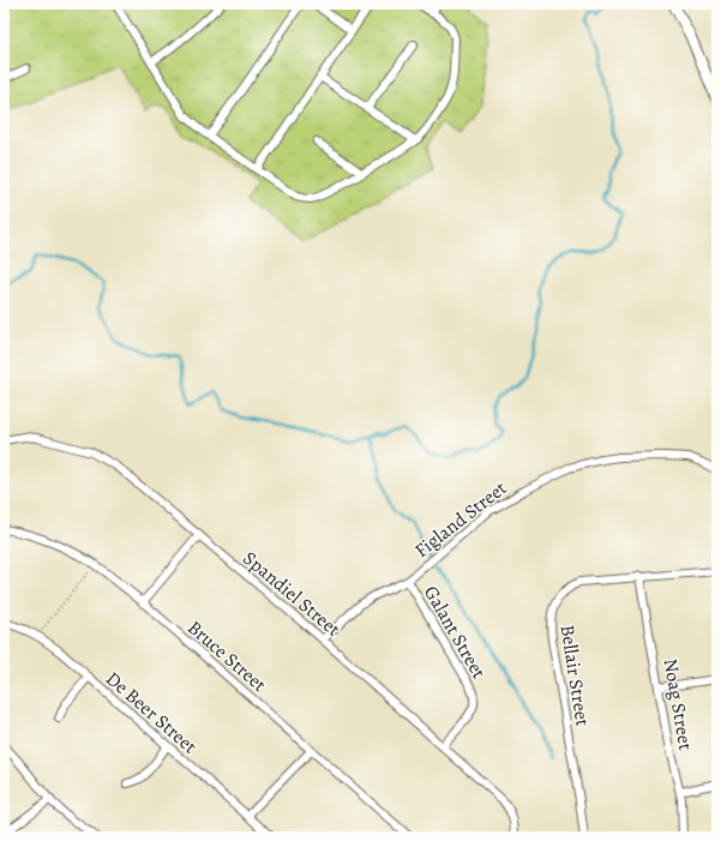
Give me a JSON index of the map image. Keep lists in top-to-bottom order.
{
  "streets": {
    "street": [
      "Figland Street",
      "Spandiel Street",
      "Galant Street",
      "Bruce Street",
      "Bellair Street",
      "Noag Street",
      "De Beer Street"
    ]
  },
  "crossings": [
    ["Figland Street", "Spandiel Street"],
    ["Figland Street", "Galant Street"],
    ["Spandiel Street", "Galant Street"],
    ["Bellair Street", "Noag Street"]
  ]
}
